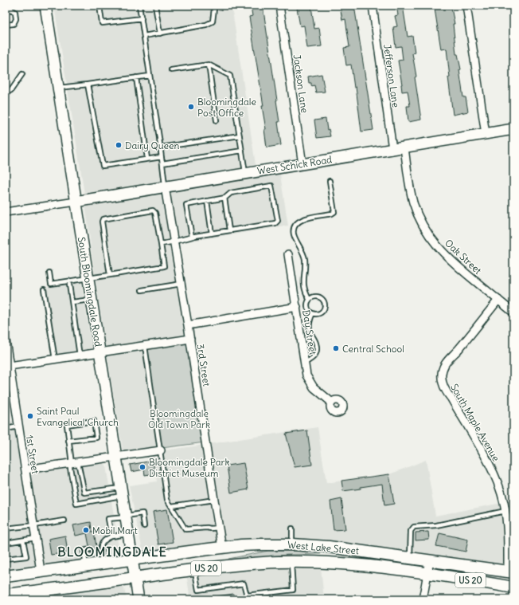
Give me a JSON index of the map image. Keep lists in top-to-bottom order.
{
  "streets": {
    "main road": [
      "West Schick Road",
      "South Bloomingdale Road",
      "West Lake Street",
      "US 20"
    ],
    "street": [
      "Jefferson Lane",
      "Jackson Lane",
      "Oak Street",
      "Day Street",
      "3rd Street",
      "South Maple Avenue",
      "1st Street"
    ]
  },
  "crossings": [
    ["Jefferson Lane", "West Schick Road"],
    ["Jackson Lane", "West Schick Road"],
    ["West Schick Road", "Oak Street"],
    ["West Schick Road", "South Bloomingdale Road"],
    ["West Schick Road", "3rd Street"],
    ["Oak Street", "South Maple Avenue"],
    ["South Bloomingdale Road", "West Lake Street"],
    ["South Bloomingdale Road", "US 20"],
    ["3rd Street", "West Lake Street"],
    ["South Maple Avenue", "West Lake Street"],
    ["1st Street", "US 20"],
    ["West Lake Street", "US 20"]
  ],
  "districts": ["BLOOMINGDALE"],
  "parks": ["Bloomingdale Old Town Park"],
  "places": [
    "Bloomingdale Post Office",
    "Dairy Queen",
    "Central School",
    "Saint Paul Evangelical Church",
    "Bloomingdale Park District Museum",
    "Mobil Mart"
  ]
}
